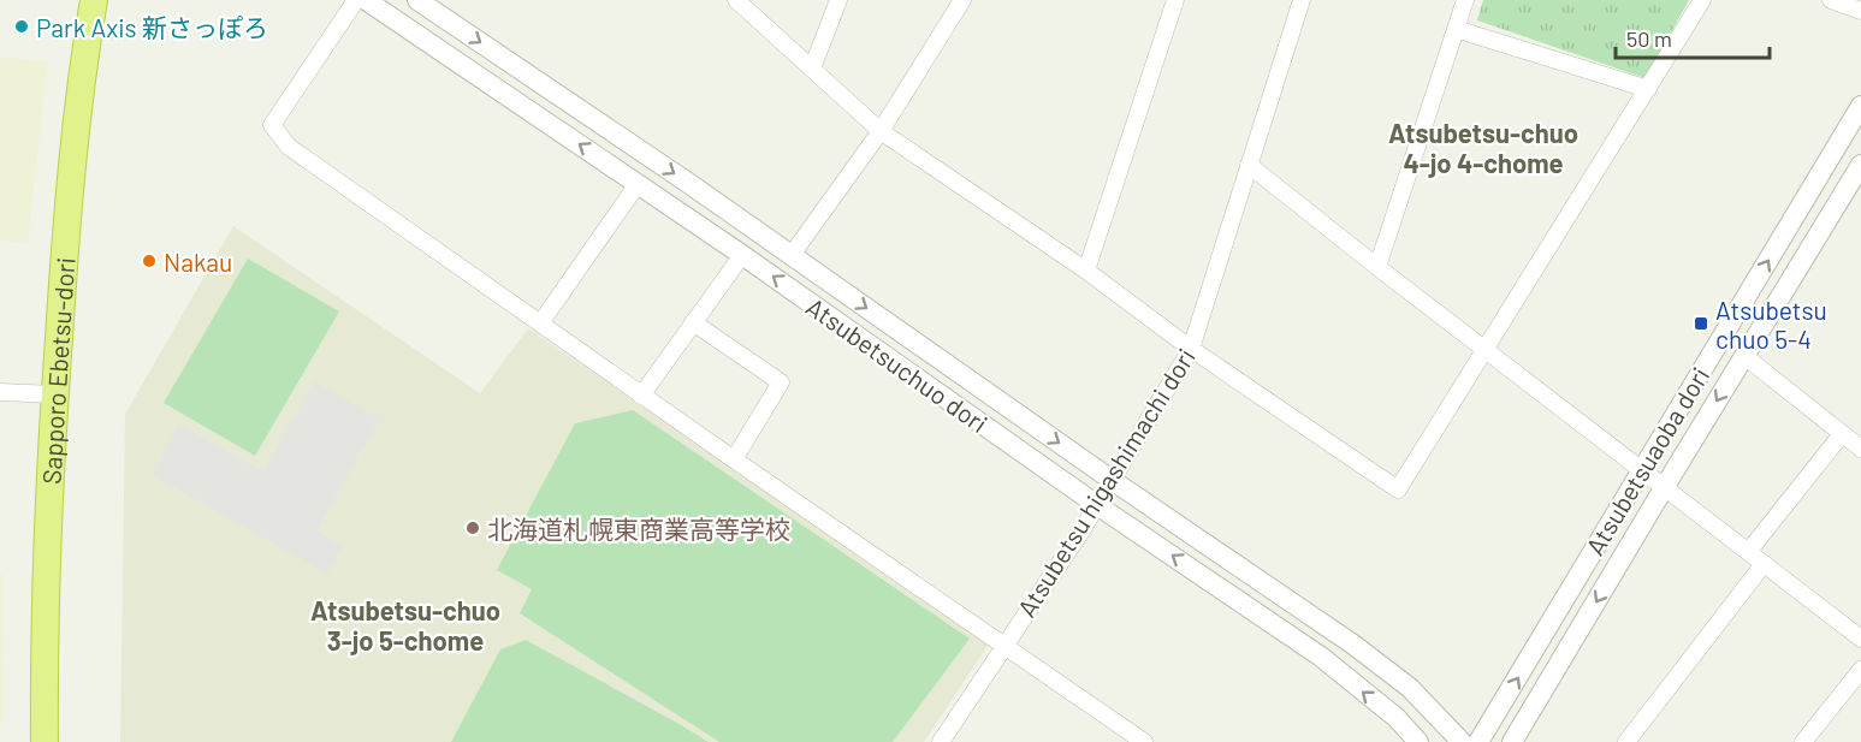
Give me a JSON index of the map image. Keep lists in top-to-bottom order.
{
  "streets": {
    "highway": ["Sapporo Ebetsu-dori"],
    "street": ["Atsubetsuchuo dori", "Atsubetsuaoba dori", "Atsubetsu higashimachi dori"]
  },
  "crossings": [
    ["Atsubetsuchuo dori", "Atsubetsu higashimachi dori"]
  ],
  "districts": ["Atsubetsu-chuo 4-jo 4-chome", "Atsubetsu-chuo 3-jo 5-chome"],
  "places": {
    "other": ["Park Axis 新さっぽろ", "Nakau", "北海道札幌東商業高等学校"],
    "transit": ["Atsubetsu chuo 5-4"]
  },
  "scale_bar": "50 m"
}
